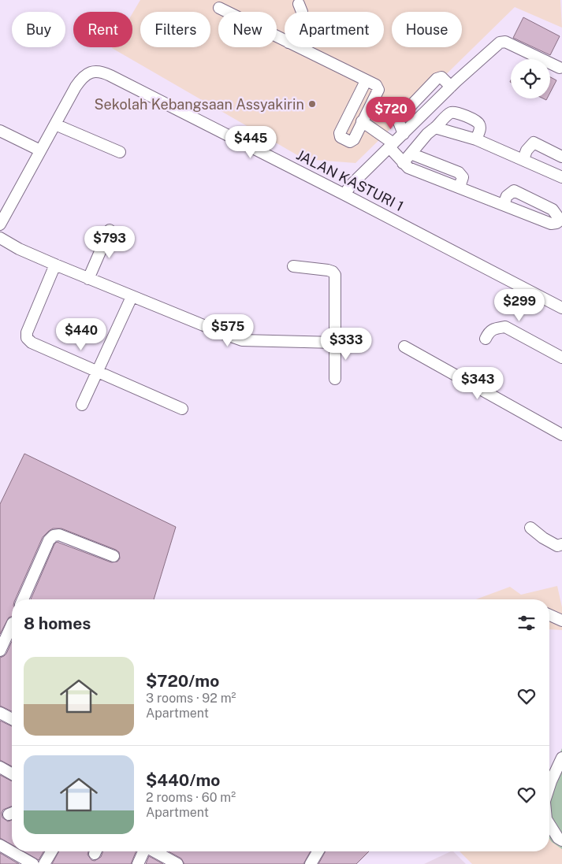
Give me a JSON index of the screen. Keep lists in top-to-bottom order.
{
  "streets": {
    "street": ["JALAN KASTURI 1"]
  },
  "places": ["Sekolah Kebangsaan Assyakirin"],
  "page": {
    "chip": [
      "Buy",
      "Rent",
      "Filters",
      "New",
      "Apartment",
      "House"
    ],
    "price": [
      "$720",
      "$445",
      "$793",
      "$299",
      "$575",
      "$440",
      "$333",
      "$343"
    ],
    "heading": "8 homes",
    "list": [
      {
        "name": "$720/mo",
        "note": "3 rooms · 92 m² · Apartment"
      },
      {
        "name": "$440/mo",
        "note": "2 rooms · 60 m² · Apartment"
      }
    ]
  }
}
